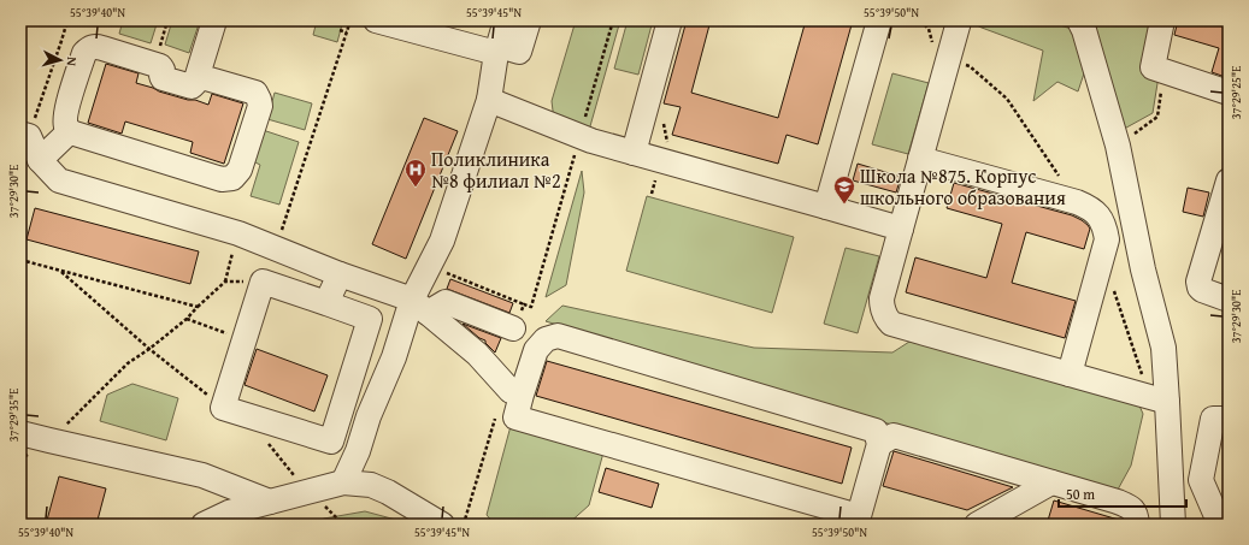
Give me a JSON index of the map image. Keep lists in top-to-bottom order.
{
  "places": {
    "hospital": ["Поликлиника №8 филиал №2"],
    "school or university": ["Школа №875. Корпус школьного образования"]
  },
  "scale_bar": "50 m",
  "north": "right",
  "coordinates": [
    "55°39'40\"N",
    "55°39'45\"N",
    "55°39'50\"N",
    "37°29'25\"E",
    "37°29'30\"E",
    "37°29'35\"E"
  ]
}
